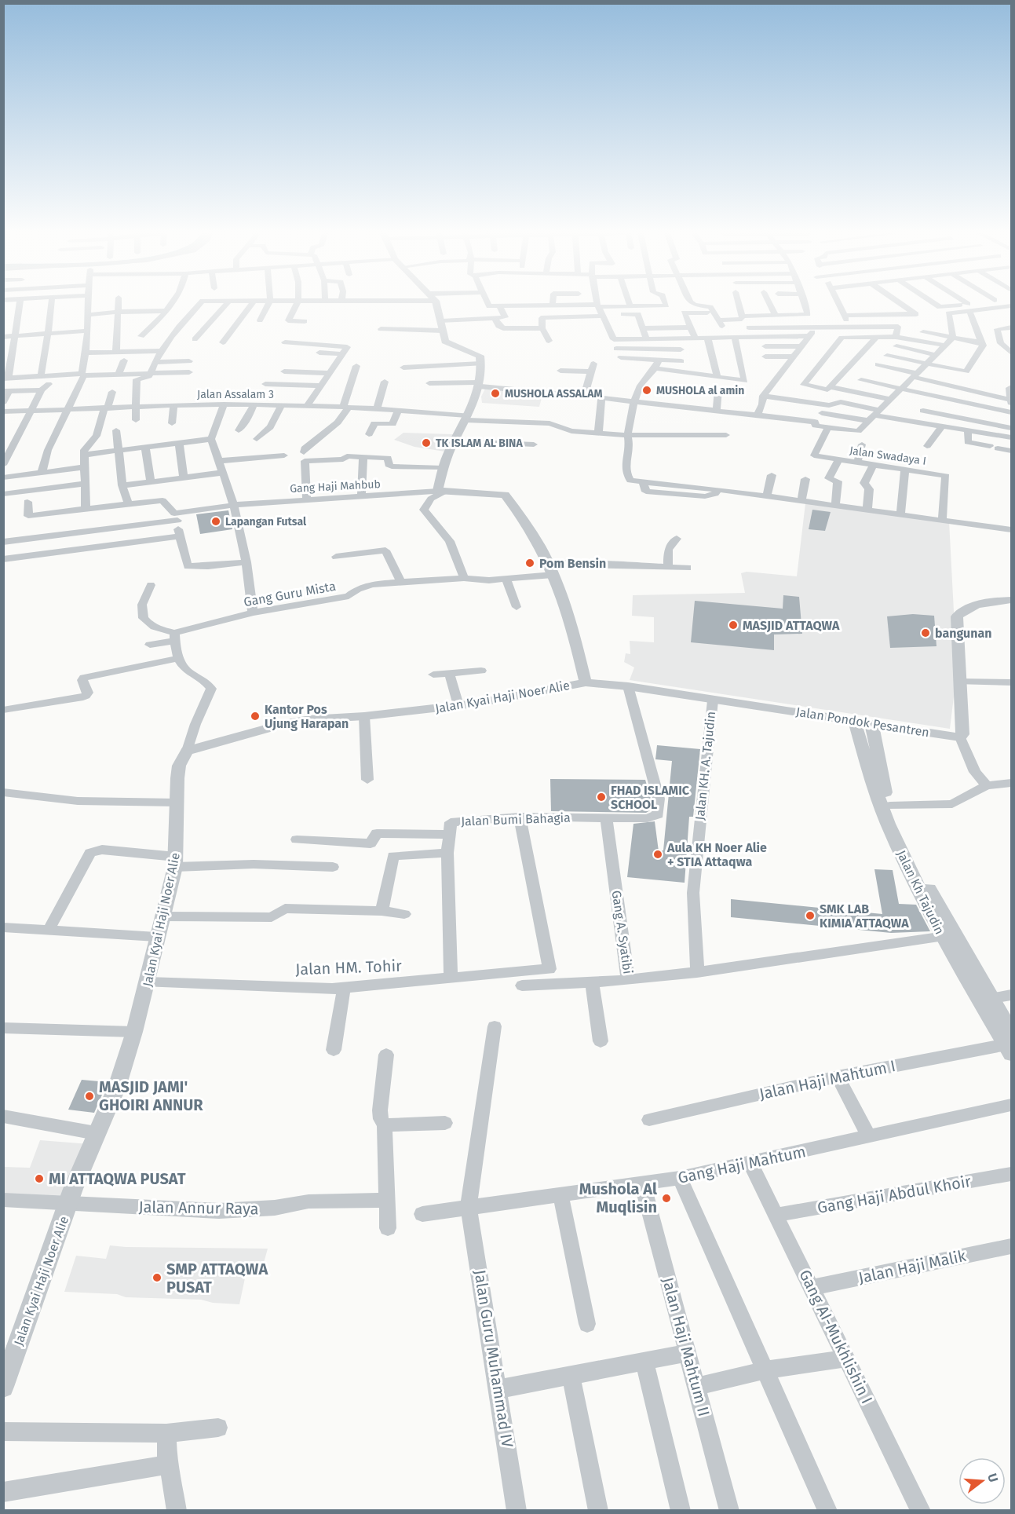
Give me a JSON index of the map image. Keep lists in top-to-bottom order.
{
  "streets": {
    "street": [
      "Jalan Assalam 3",
      "Jalan Swadaya I",
      "Gang Haji Mahbub",
      "Gang Guru Mista",
      "Jalan Kyai Haji Noer Alie",
      "Jalan Pondok Pesantren",
      "Jalan KH. A. Tajudin",
      "Jalan Bumi Bahagia",
      "Jalan Kh Tajudin",
      "Gang A. Syatibi",
      "Jalan HM. Tohir",
      "Jalan Haji Mahtum I",
      "Gang Haji Mahtum",
      "Gang Haji Abdul Khoir",
      "Jalan Annur Raya",
      "Jalan Haji Malik",
      "Gang AI-Mukhlishin I",
      "Jalan Haji Mahtum II",
      "Jalan Guru Muhammad IV"
    ]
  },
  "crossings": [
    ["Jalan Kyai Haji Noer Alie", "Jalan Pondok Pesantren"],
    ["Jalan Kyai Haji Noer Alie", "Jalan HM. Tohir"],
    ["Jalan Kyai Haji Noer Alie", "Jalan Annur Raya"],
    ["Jalan Pondok Pesantren", "Jalan KH. A. Tajudin"],
    ["Jalan Pondok Pesantren", "Jalan Bumi Bahagia"],
    ["Jalan Pondok Pesantren", "Jalan Kh Tajudin"],
    ["Jalan KH. A. Tajudin", "Gang A. Syatibi"],
    ["Jalan Bumi Bahagia", "Gang A. Syatibi"],
    ["Jalan Bumi Bahagia", "Jalan HM. Tohir"],
    ["Jalan Kh Tajudin", "Gang A. Syatibi"],
    ["Jalan Kh Tajudin", "Jalan Haji Mahtum I"],
    ["Gang Haji Mahtum", "Gang AI-Mukhlishin I"],
    ["Gang Haji Mahtum", "Jalan Haji Mahtum II"],
    ["Gang Haji Mahtum", "Jalan Guru Muhammad IV"],
    ["Gang Haji Abdul Khoir", "Gang AI-Mukhlishin I"],
    ["Jalan Haji Malik", "Gang AI-Mukhlishin I"]
  ],
  "places": [
    "MUSHOLA al amin",
    "MUSHOLA ASSALAM",
    "TK ISLAM AL BINA",
    "Lapangan Futsal",
    "Pom Bensin",
    "MASJID ATTAQWA",
    "bangunan",
    "Kantor Pos Ujung Harapan",
    "FHAD ISLAMIC SCHOOL",
    "Aula KH Noer Alie + STIA Attaqwa",
    "SMK LAB KIMIA ATTAQWA",
    "MASJID JAMI' GHOIRI ANNUR",
    "MI ATTAQWA PUSAT",
    "Mushola Al Muqlisin",
    "SMP ATTAQWA PUSAT"
  ],
  "north": "right"
}
